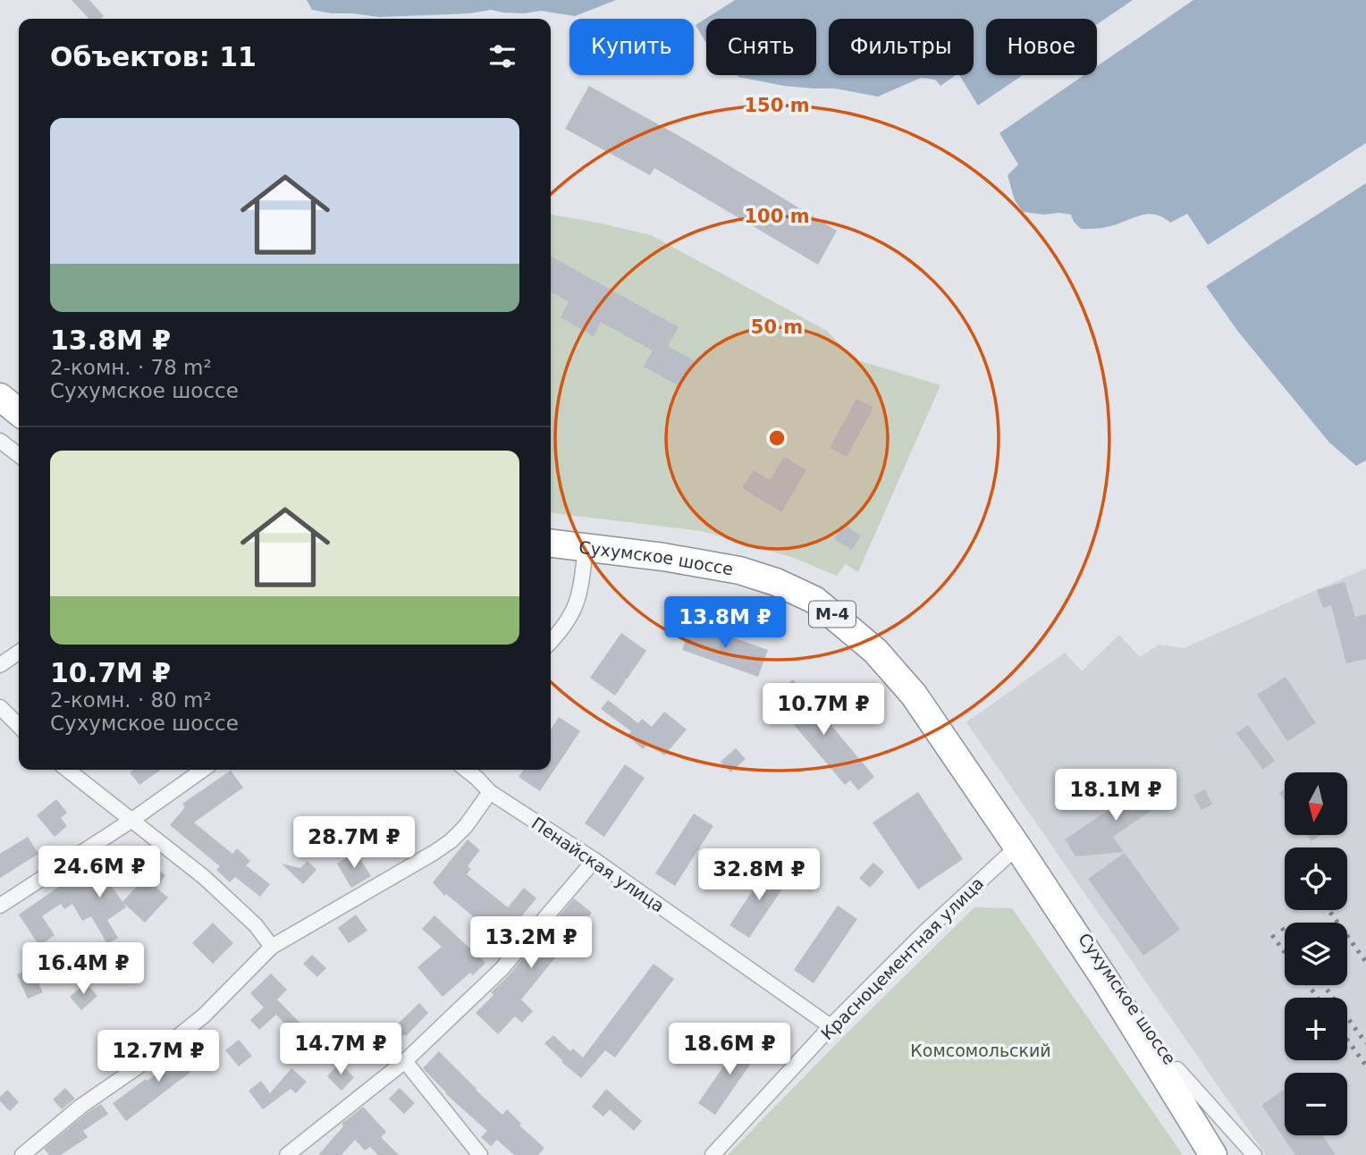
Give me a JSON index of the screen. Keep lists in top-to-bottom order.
{
  "streets": {
    "highway": ["Сухумское шоссе", "М-4"],
    "street": ["Пенайская улица", "Красноцементная улица"]
  },
  "crossings": [
    ["Сухумское шоссе", "Красноцементная улица"],
    ["Пенайская улица", "Красноцементная улица"]
  ],
  "parks": ["Комсомольский"],
  "north": "bottom",
  "page": {
    "chip": [
      "Купить",
      "Снять",
      "Фильтры",
      "Новое"
    ],
    "heading": "Объектов: 11",
    "list": [
      {
        "name": "13.8M ₽",
        "note": "2-комн. · 78 m² · Сухумское шоссе"
      },
      {
        "name": "10.7M ₽",
        "note": "2-комн. · 80 m² · Сухумское шоссе"
      }
    ],
    "price": [
      "13.8M ₽",
      "10.7M ₽",
      "18.1M ₽",
      "28.7M ₽",
      "24.6M ₽",
      "32.8M ₽",
      "13.2M ₽",
      "16.4M ₽",
      "14.7M ₽",
      "18.6M ₽",
      "12.7M ₽"
    ],
    "map_buttons": ["+", "−"]
  },
  "rings": ["150 m", "100 m", "50 m"]
}
